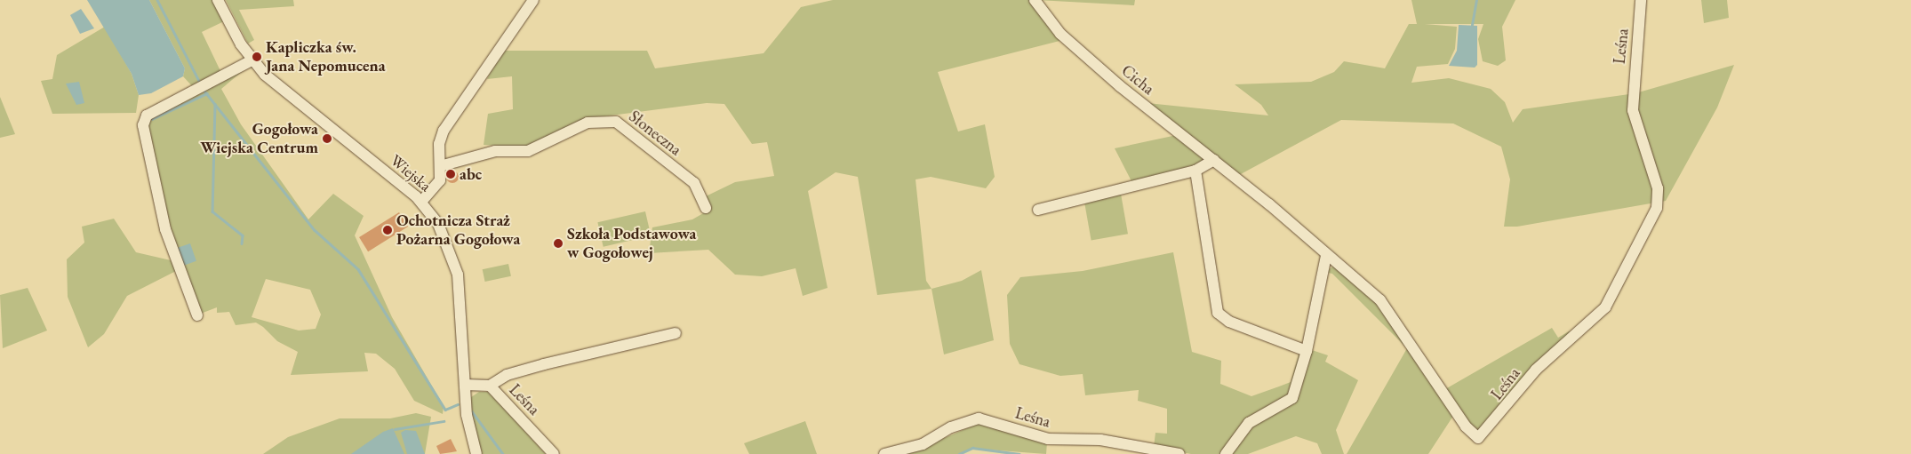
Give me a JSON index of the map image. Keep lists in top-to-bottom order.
{
  "streets": {
    "street": [
      "Leśna",
      "Cicha",
      "Słoneczna",
      "Wiejska"
    ]
  },
  "crossings": [
    ["Leśna", "Cicha"],
    ["Leśna", "Wiejska"]
  ],
  "places": [
    "Kapliczka św. Jana Nepomucena",
    "Gogołowa Wiejska Centrum",
    "abc",
    "Ochotnicza Straż Pożarna Gogołowa",
    "Szkoła Podstawowa w Gogołowej"
  ]
}
